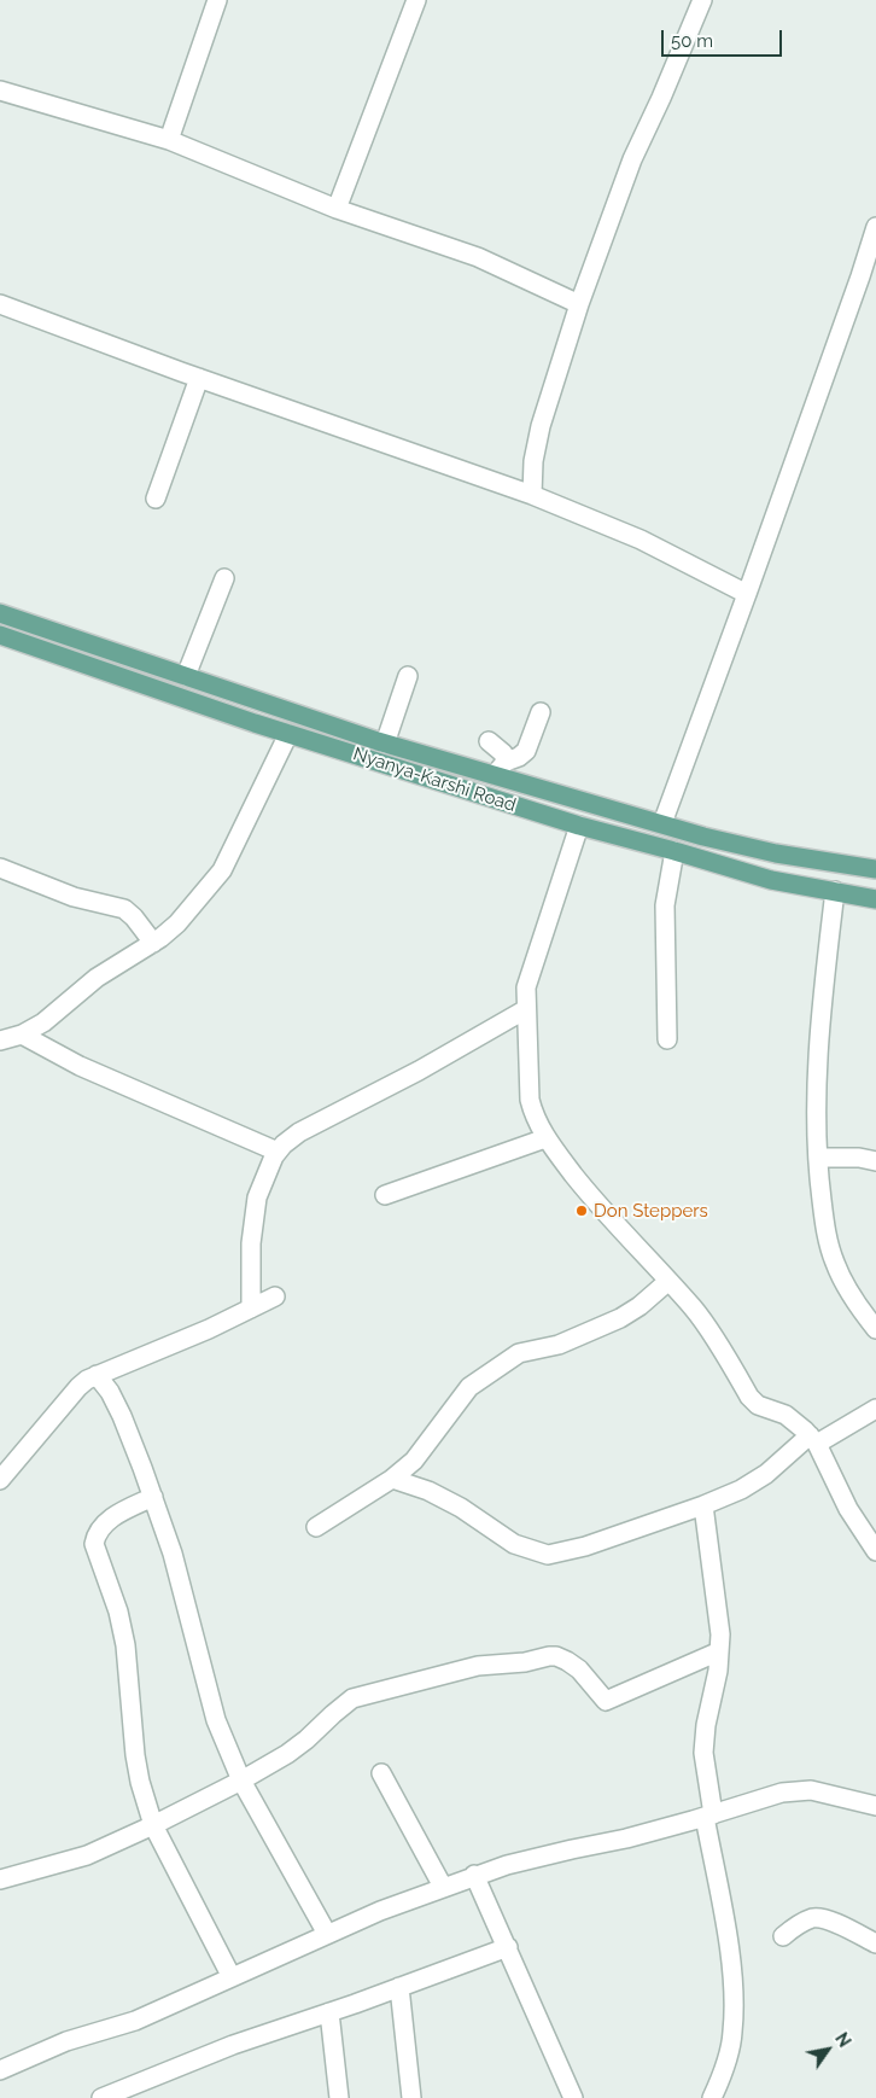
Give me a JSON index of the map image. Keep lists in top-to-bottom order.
{
  "streets": {
    "main road": ["Nyanya-Karshi Road"]
  },
  "places": ["Don Steppers"],
  "scale_bar": "50 m",
  "north": "top right"
}
